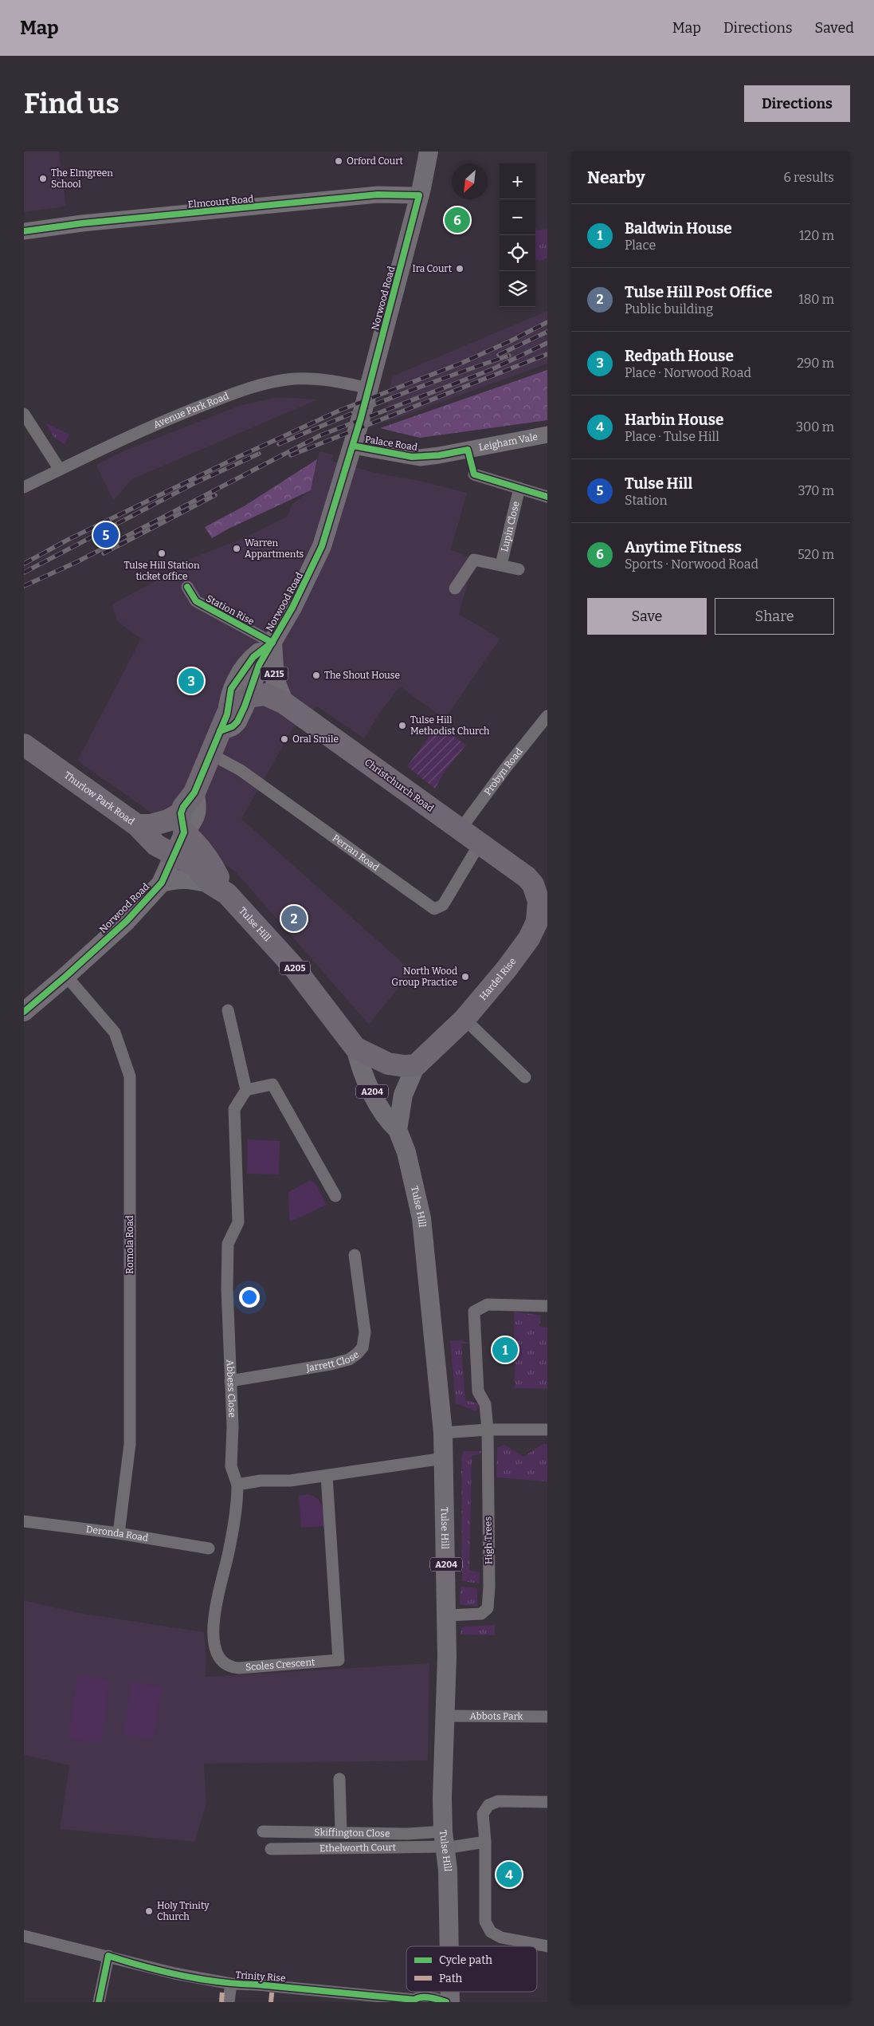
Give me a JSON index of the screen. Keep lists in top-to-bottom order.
{
  "streets": {
    "highway": [
      "Norwood Road",
      "Christchurch Road",
      "Thurlow Park Road",
      "Tulse Hill",
      "A205",
      "Hardel Rise"
    ],
    "main road": ["A215", "A204"],
    "street": [
      "Elmcourt Road",
      "Avenue Park Road",
      "Leigham Vale",
      "Palace Road",
      "Lupin Close",
      "Station Rise",
      "Probyn Road",
      "Perran Road",
      "Romola Road",
      "Jarrett Close",
      "Abbess Close",
      "Deronda Road",
      "High Trees",
      "Scoles Crescent",
      "Abbots Park",
      "Skiffington Close",
      "Ethelworth Court",
      "Trinity Rise"
    ]
  },
  "crossings": [
    ["Elmcourt Road", "Norwood Road"],
    ["Norwood Road", "Avenue Park Road"],
    ["Norwood Road", "Palace Road"],
    ["Norwood Road", "Station Rise"],
    ["Norwood Road", "Christchurch Road"],
    ["Norwood Road", "Thurlow Park Road"],
    ["Norwood Road", "Perran Road"],
    ["Norwood Road", "Tulse Hill"],
    ["Norwood Road", "A205"],
    ["Norwood Road", "Romola Road"],
    ["Leigham Vale", "Palace Road"],
    ["Probyn Road", "Christchurch Road"],
    ["Christchurch Road", "Perran Road"],
    ["Thurlow Park Road", "Tulse Hill"],
    ["Tulse Hill", "A205"],
    ["Tulse Hill", "A204"],
    ["Tulse Hill", "High Trees"],
    ["Tulse Hill", "Abbots Park"],
    ["Tulse Hill", "Skiffington Close"],
    ["Tulse Hill", "Ethelworth Court"],
    ["A205", "Hardel Rise"],
    ["A205", "A204"],
    ["Hardel Rise", "A204"],
    ["Romola Road", "Deronda Road"],
    ["Jarrett Close", "Abbess Close"],
    ["Abbess Close", "Scoles Crescent"],
    ["Skiffington Close", "Ethelworth Court"]
  ],
  "places": [
    "Orford Court",
    "The Elmgreen School",
    "Ira Court",
    "Warren Appartments",
    "Tulse Hill Station ticket office",
    "The Shout House",
    "Tulse Hill Methodist Church",
    "Oral Smile",
    "North Wood Group Practice",
    "Holy Trinity Church"
  ],
  "legend": ["Cycle path", "Path"],
  "north": "bottom left",
  "page": {
    "header": "Map",
    "nav": ["Map", "Directions", "Saved"],
    "buttons": [
      "Directions",
      ["Save", "Share"]
    ],
    "title": "Find us",
    "heading": ["Nearby", "6 results"],
    "map_buttons": ["+", "−"],
    "list": [
      {
        "mark": "1",
        "name": "Baldwin House",
        "note": "Place",
        "value": "120 m"
      },
      {
        "mark": "2",
        "name": "Tulse Hill Post Office",
        "note": "Public building",
        "value": "180 m"
      },
      {
        "mark": "3",
        "name": "Redpath House",
        "note": "Place · Norwood Road",
        "value": "290 m"
      },
      {
        "mark": "4",
        "name": "Harbin House",
        "note": "Place · Tulse Hill",
        "value": "300 m"
      },
      {
        "mark": "5",
        "name": "Tulse Hill",
        "note": "Station",
        "value": "370 m"
      },
      {
        "mark": "6",
        "name": "Anytime Fitness",
        "note": "Sports · Norwood Road",
        "value": "520 m"
      }
    ],
    "pins": [
      "6",
      "5",
      "3",
      "2",
      "1",
      "4"
    ]
  }
}
